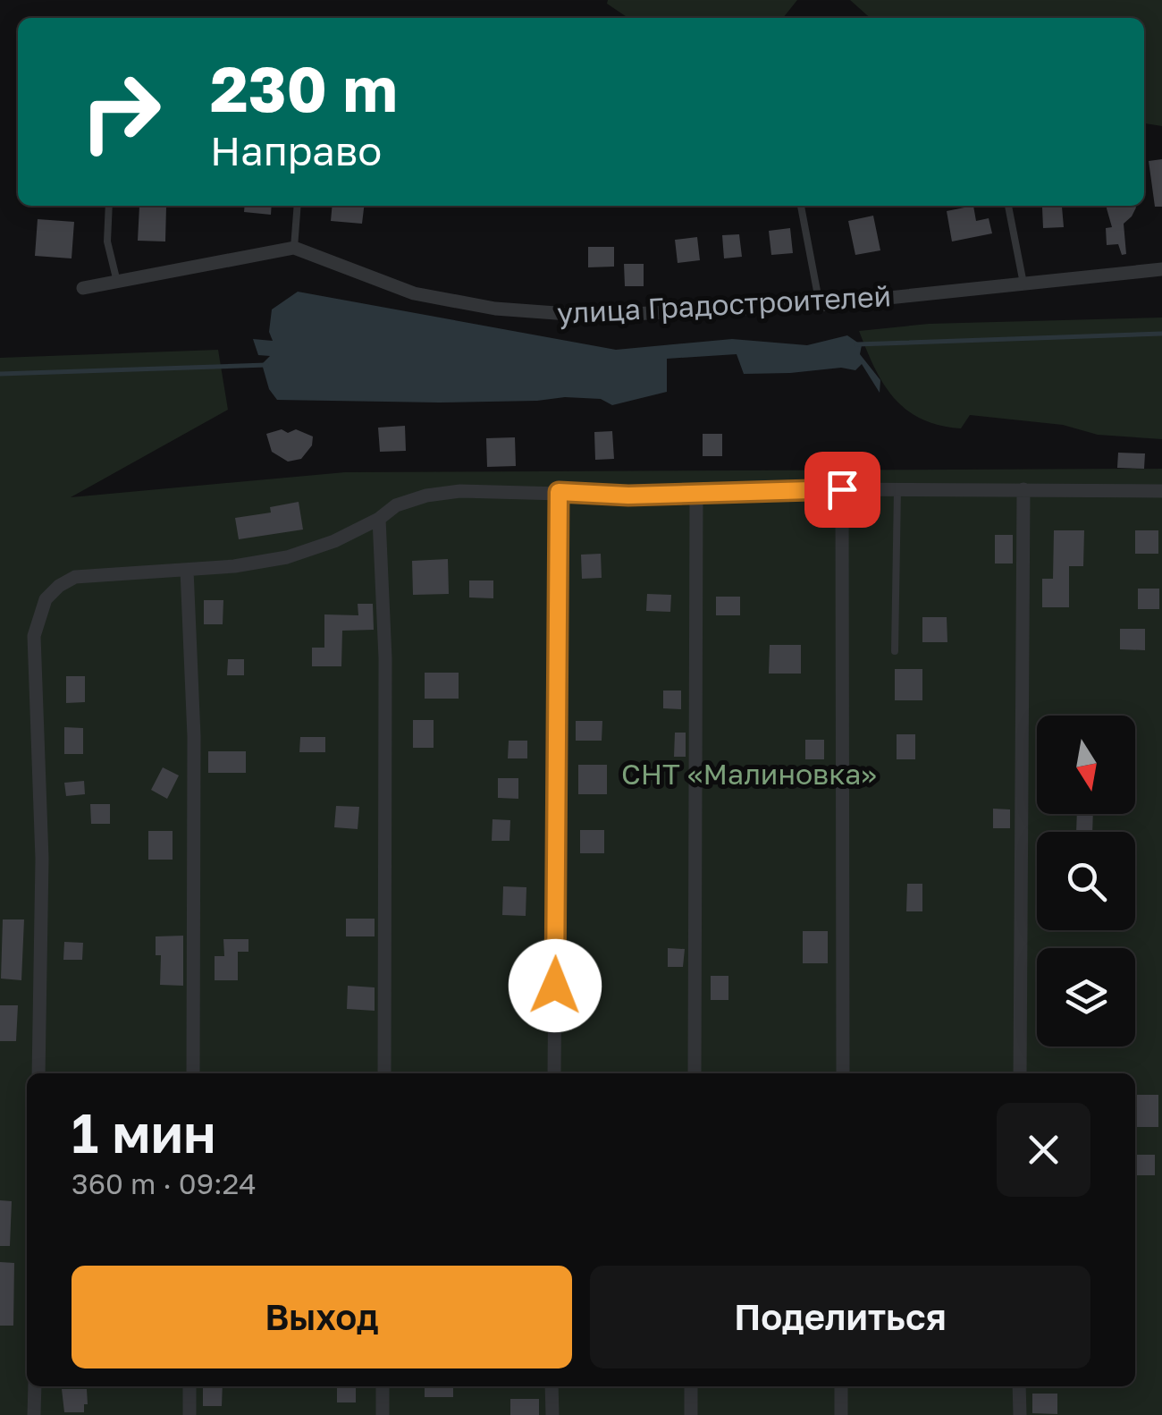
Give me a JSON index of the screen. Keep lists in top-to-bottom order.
{
  "streets": {
    "street": ["улица Градостроителей"]
  },
  "parks": ["СНТ «Малиновка»"],
  "north": "bottom",
  "page": {
    "turn": ["230 m", "Направо"],
    "heading": ["1 мин", "360 m · 09:24"],
    "buttons": ["Выход", "Поделиться"]
  }
}
